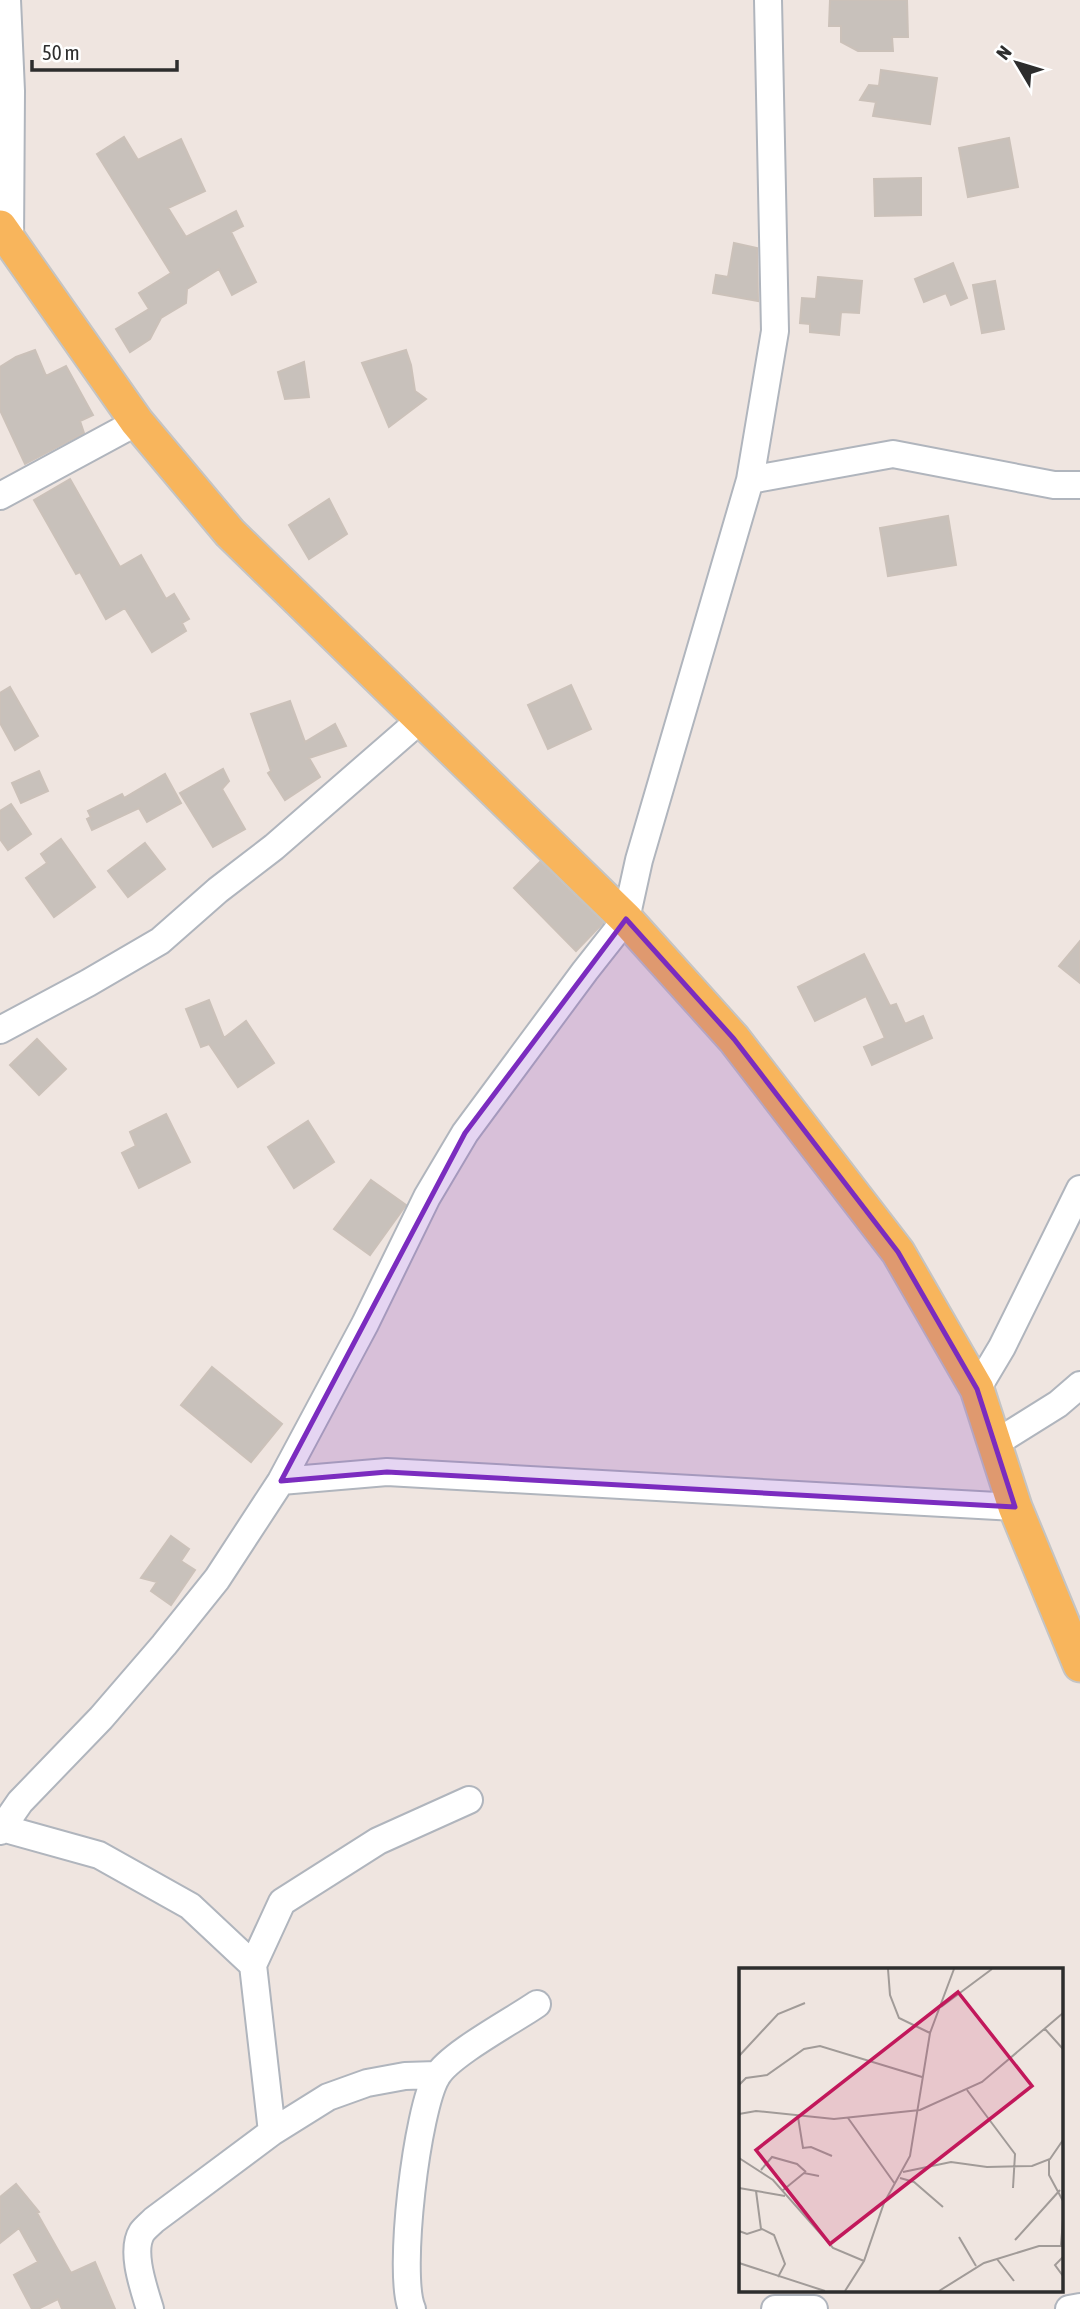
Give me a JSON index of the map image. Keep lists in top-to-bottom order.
{
  "scale_bar": "50 m",
  "north": "top left"
}
